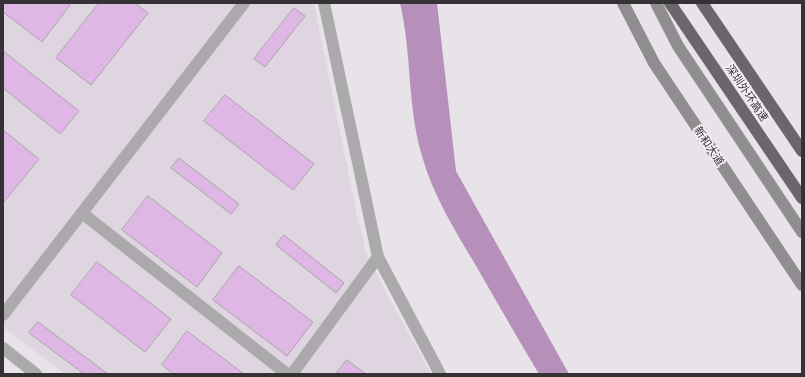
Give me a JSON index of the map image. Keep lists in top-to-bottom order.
{
  "streets": {
    "highway": ["深圳外环高速"],
    "main road": ["新和大道"]
  }
}
